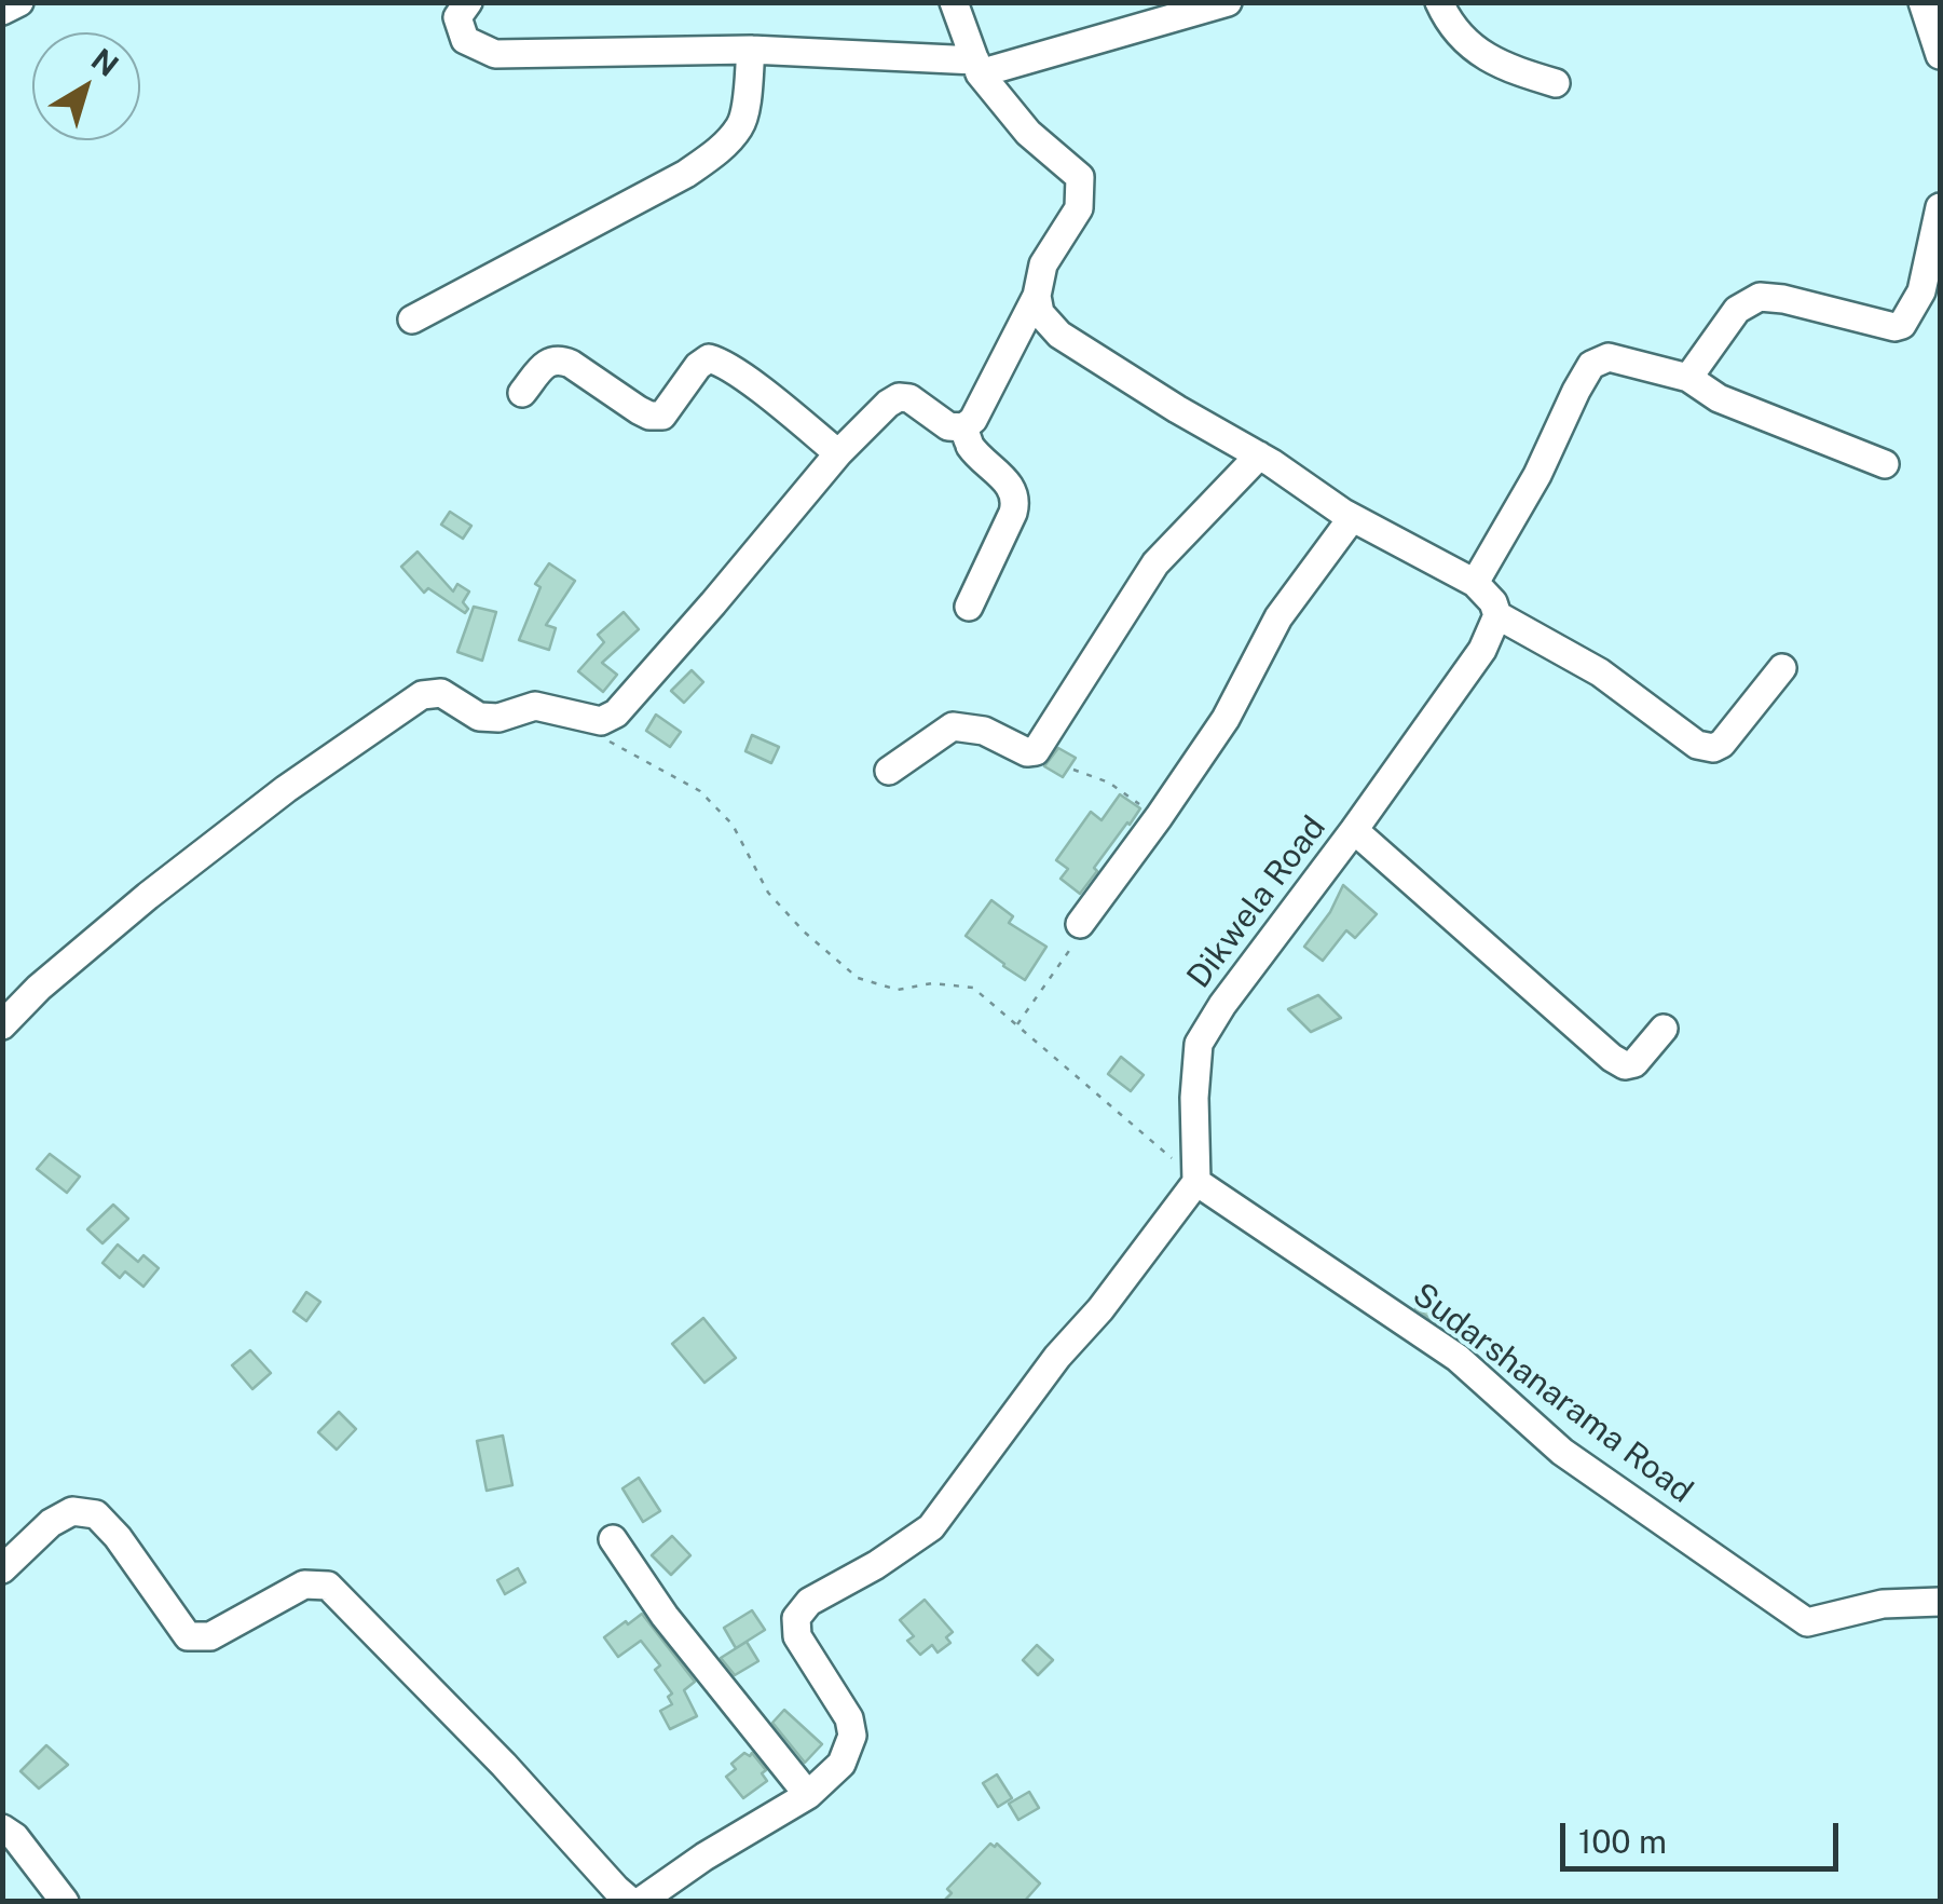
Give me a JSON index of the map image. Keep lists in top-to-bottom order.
{
  "streets": {
    "street": ["Dikwela Road", "Sudarshanarama Road"]
  },
  "crossings": [
    ["Dikwela Road", "Sudarshanarama Road"]
  ],
  "scale_bar": "100 m",
  "north": "top right"
}
